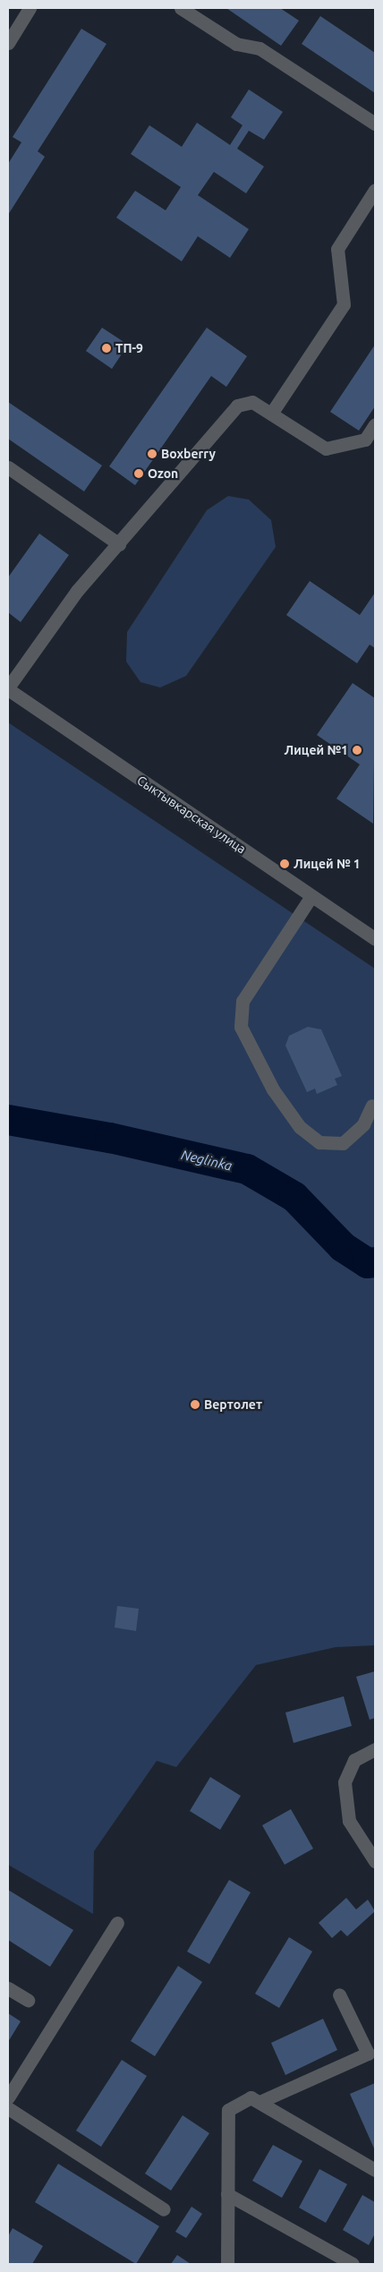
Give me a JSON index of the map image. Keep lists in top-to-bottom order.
{
  "streets": {
    "street": ["Сыктывкарская улица"]
  },
  "water": ["Neglinka"],
  "places": [
    "ТП-9",
    "Boxberry",
    "Ozon",
    "Лицей №1",
    "Лицей № 1",
    "Вертолет"
  ]
}
